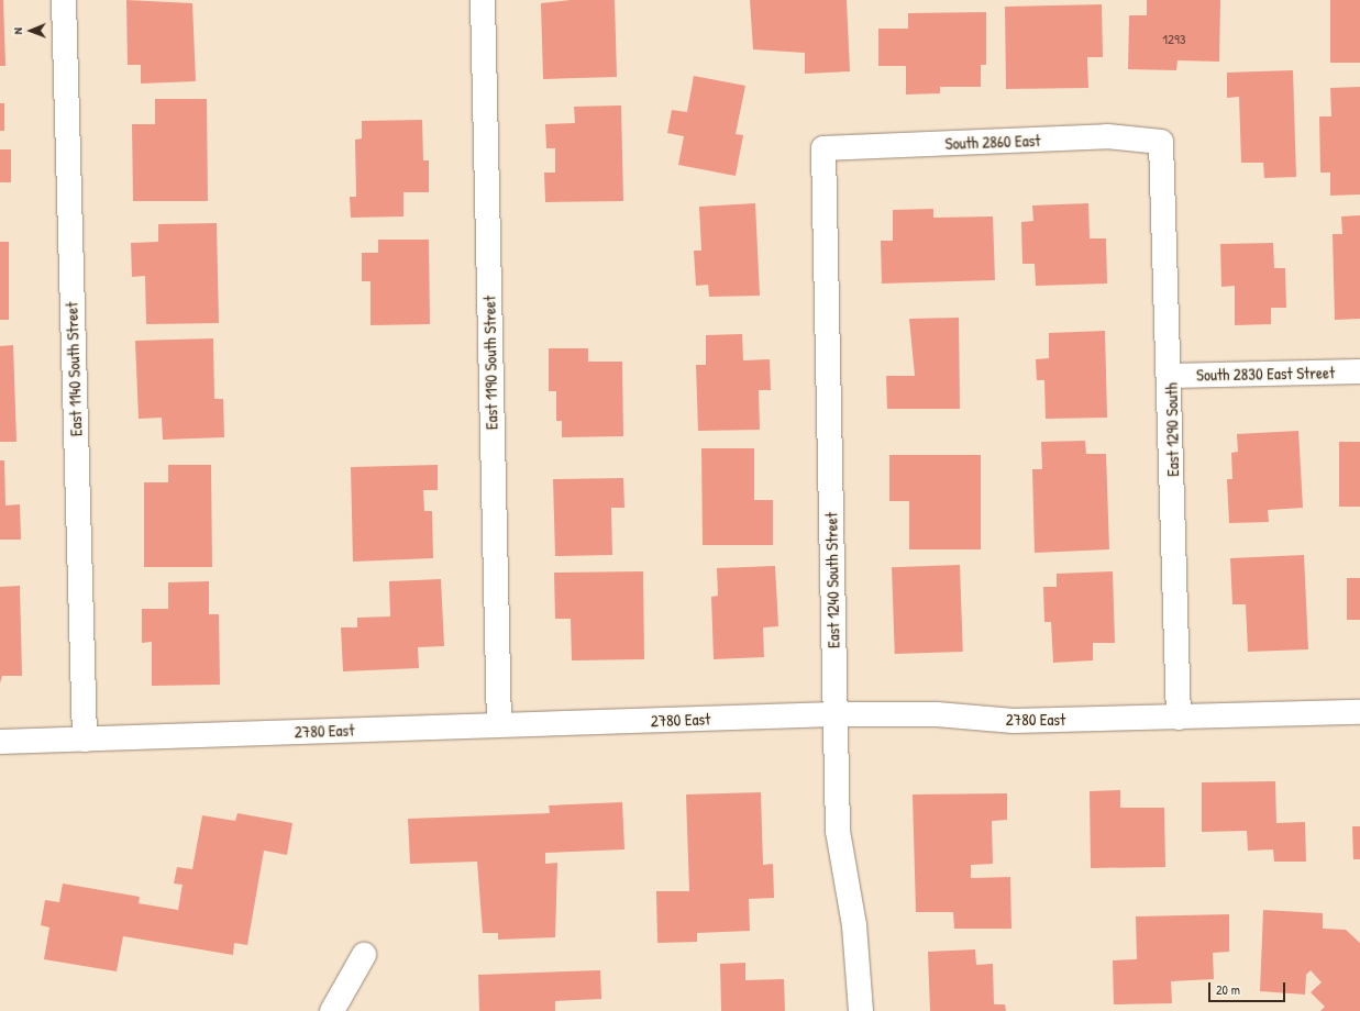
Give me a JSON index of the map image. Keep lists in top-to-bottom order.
{
  "streets": {
    "street": [
      "South 2860 East",
      "East 1190 South Street",
      "East 1140 South Street",
      "South 2830 East Street",
      "East 1290 South",
      "East 1240 South Street",
      "2780 East"
    ]
  },
  "crossings": [
    ["South 2860 East", "East 1290 South"],
    ["South 2860 East", "East 1240 South Street"],
    ["East 1190 South Street", "2780 East"],
    ["East 1140 South Street", "2780 East"],
    ["South 2830 East Street", "East 1290 South"],
    ["East 1290 South", "2780 East"],
    ["East 1240 South Street", "2780 East"]
  ],
  "house_numbers": ["1293"],
  "scale_bar": "20 m",
  "north": "left"
}
